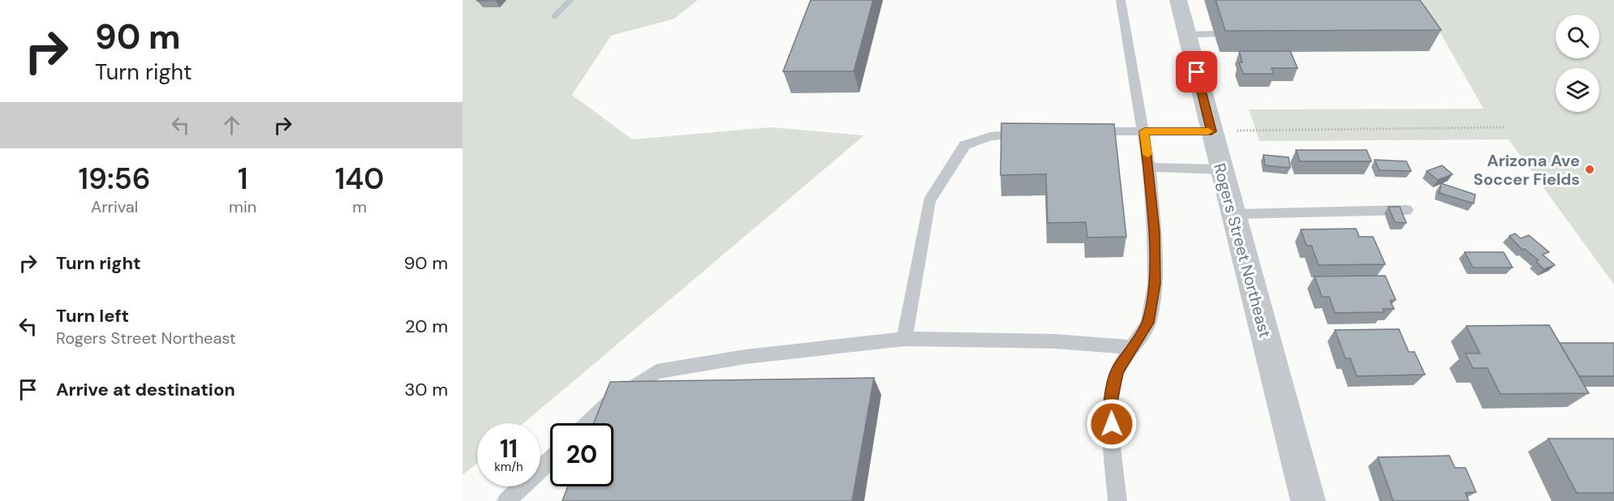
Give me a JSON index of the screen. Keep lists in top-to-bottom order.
{
  "streets": {
    "street": ["Rogers Street Northeast"]
  },
  "places": ["Arizona Ave Soccer Fields"],
  "page": {
    "turn": ["90 m", "Turn right"],
    "eta": [
      "19:56",
      "Arrival",
      "1",
      "min",
      "140",
      "m"
    ],
    "list": [
      {
        "name": "Turn right",
        "value": "90 m"
      },
      {
        "name": "Turn left",
        "note": "Rogers Street Northeast",
        "value": "20 m"
      },
      {
        "name": "Arrive at destination",
        "value": "30 m"
      }
    ],
    "speed": "11 km/h",
    "limit": "20"
  }
}
